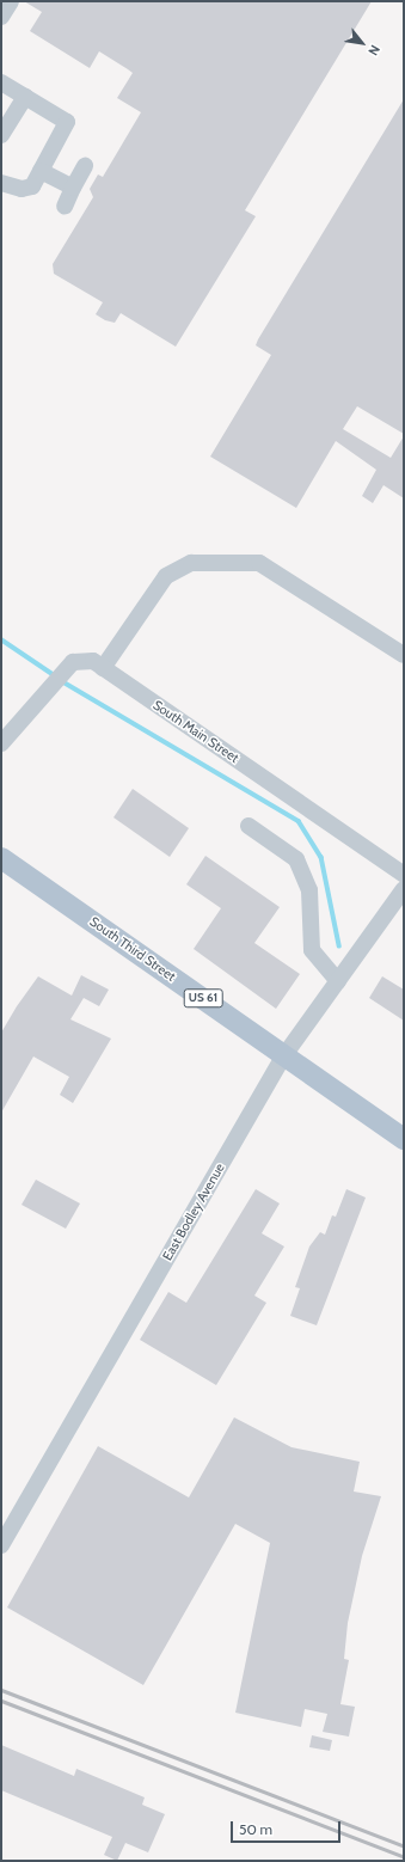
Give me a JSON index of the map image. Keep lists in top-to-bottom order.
{
  "streets": {
    "main road": ["South Third Street", "US 61"],
    "street": ["South Main Street", "East Bodley Avenue"]
  },
  "crossings": [
    ["South Third Street", "East Bodley Avenue"]
  ],
  "scale_bar": "50 m",
  "north": "bottom right"
}
